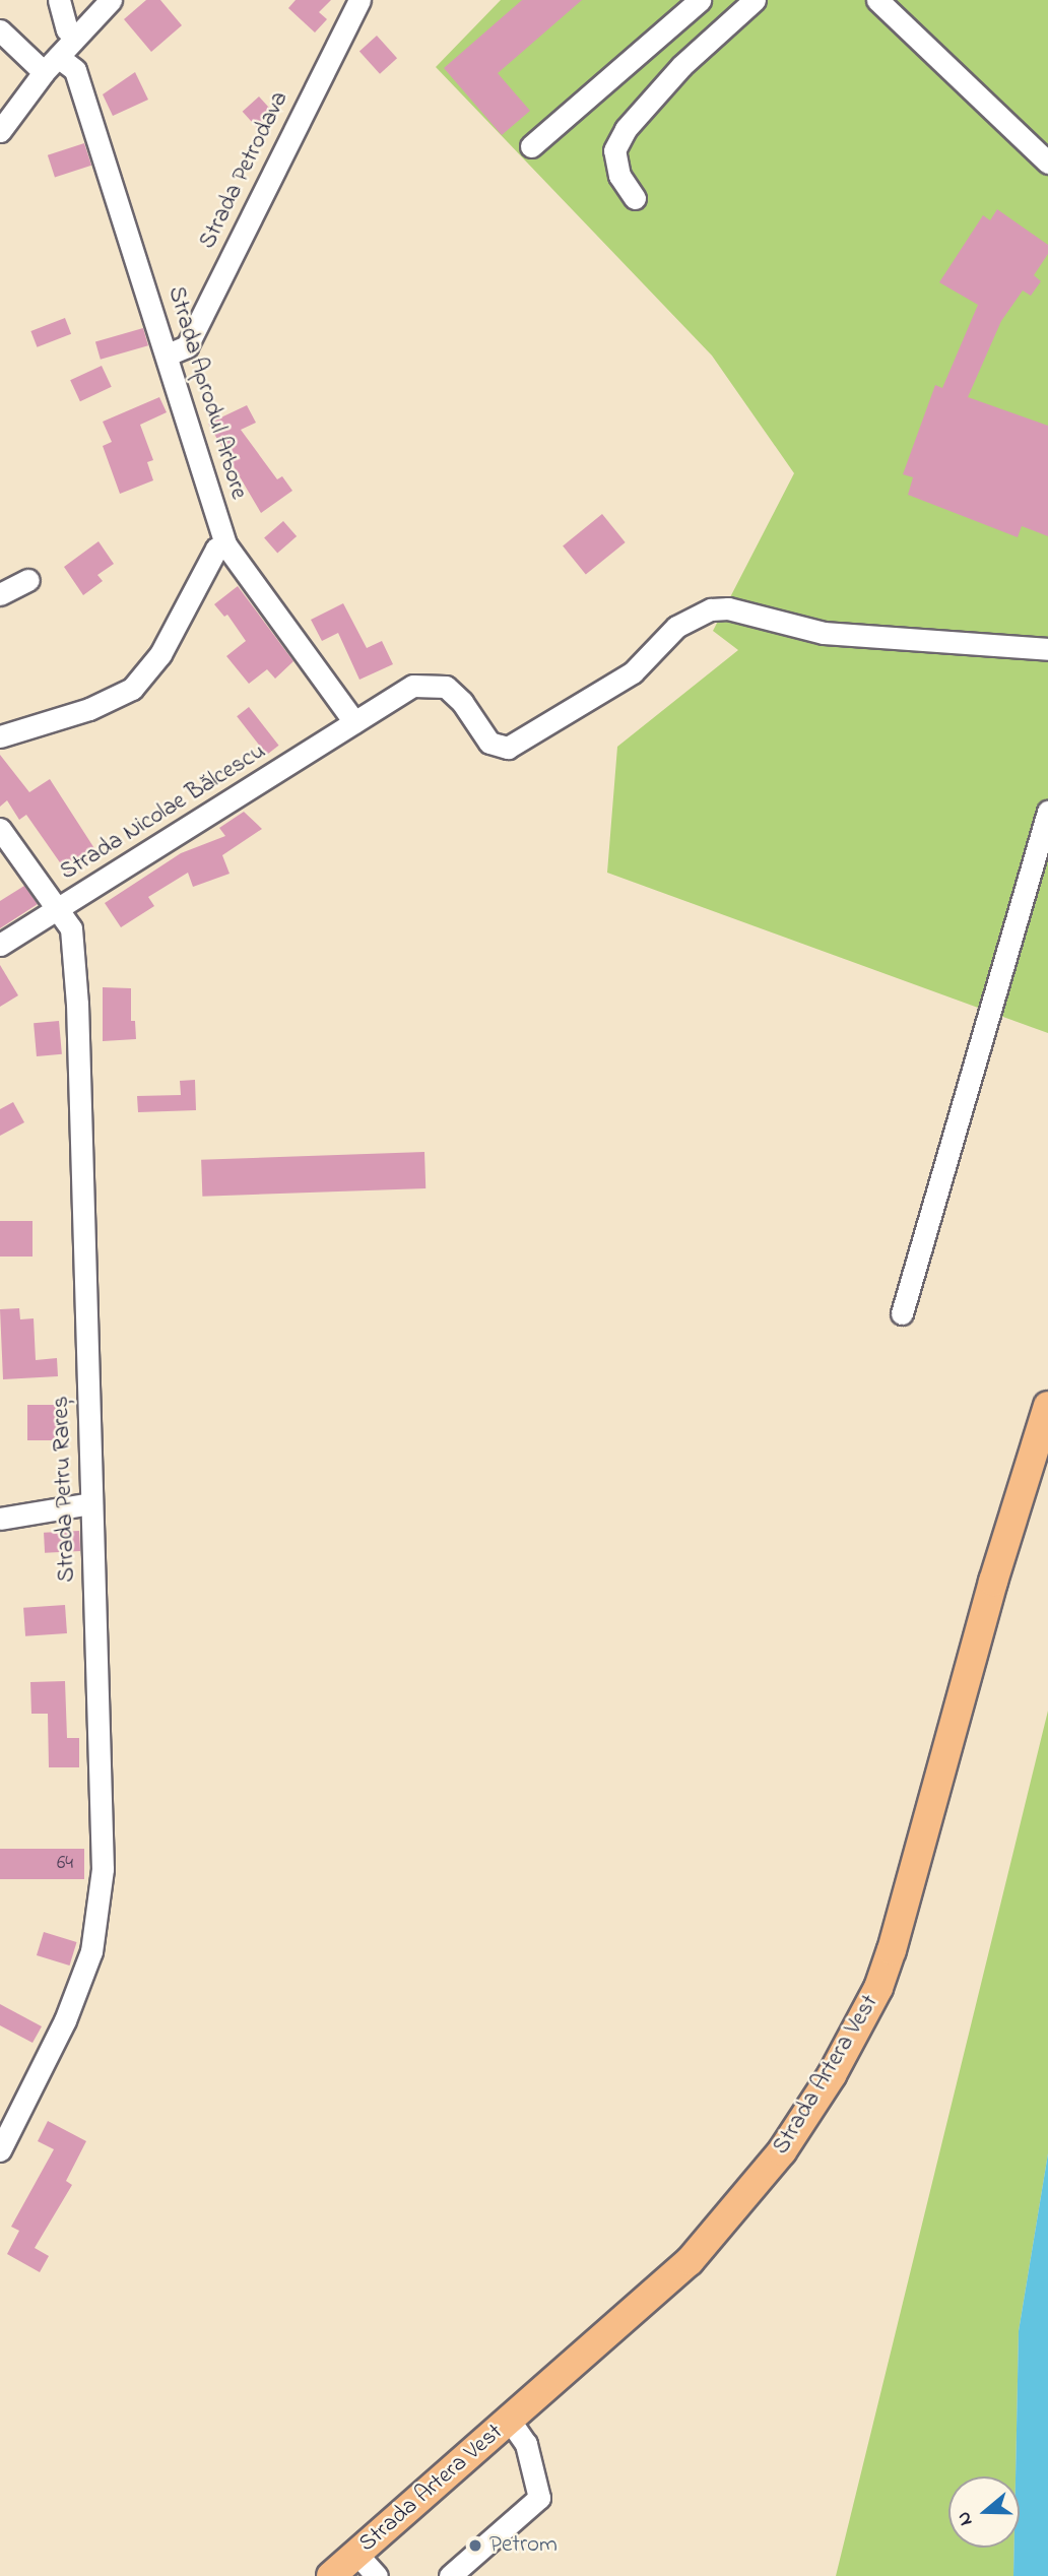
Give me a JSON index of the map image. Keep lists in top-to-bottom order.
{
  "streets": {
    "main road": ["Strada Artera Vest"],
    "street": [
      "Strada Petrodava",
      "Strada Aprodul Arbore",
      "Strada Nicolae Bălcescu",
      "Strada Petru Rareș"
    ]
  },
  "crossings": [
    ["Strada Petrodava", "Strada Aprodul Arbore"],
    ["Strada Aprodul Arbore", "Strada Nicolae Bălcescu"],
    ["Strada Nicolae Bălcescu", "Strada Petru Rareș"]
  ],
  "places": ["Petrom"],
  "house_numbers": ["64"],
  "north": "left"
}
